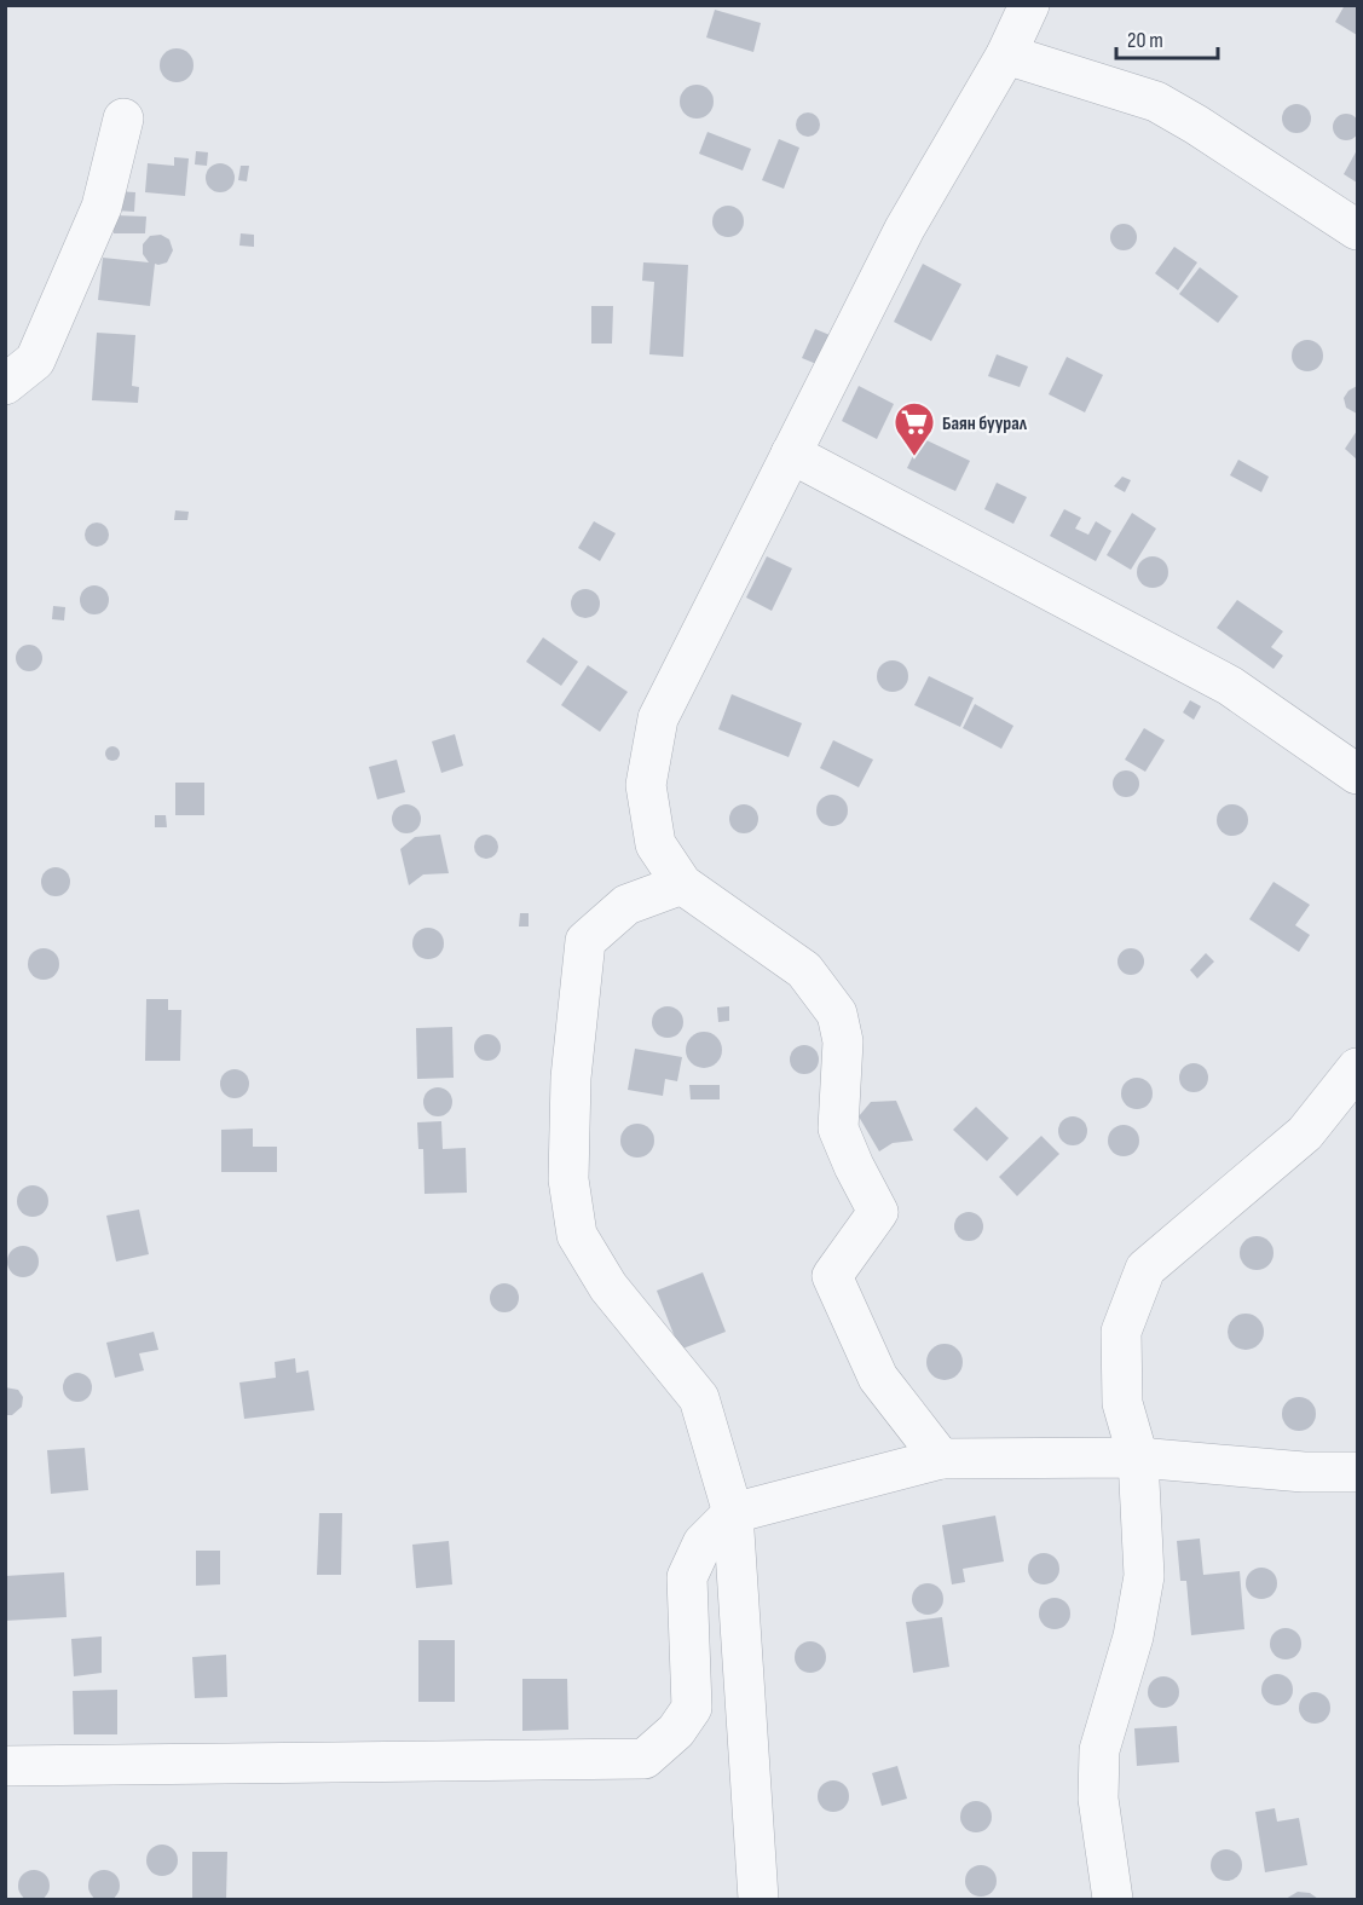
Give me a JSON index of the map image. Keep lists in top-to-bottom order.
{
  "places": {
    "supermarket": ["Баян буурал"]
  },
  "scale_bar": "20 m"
}
